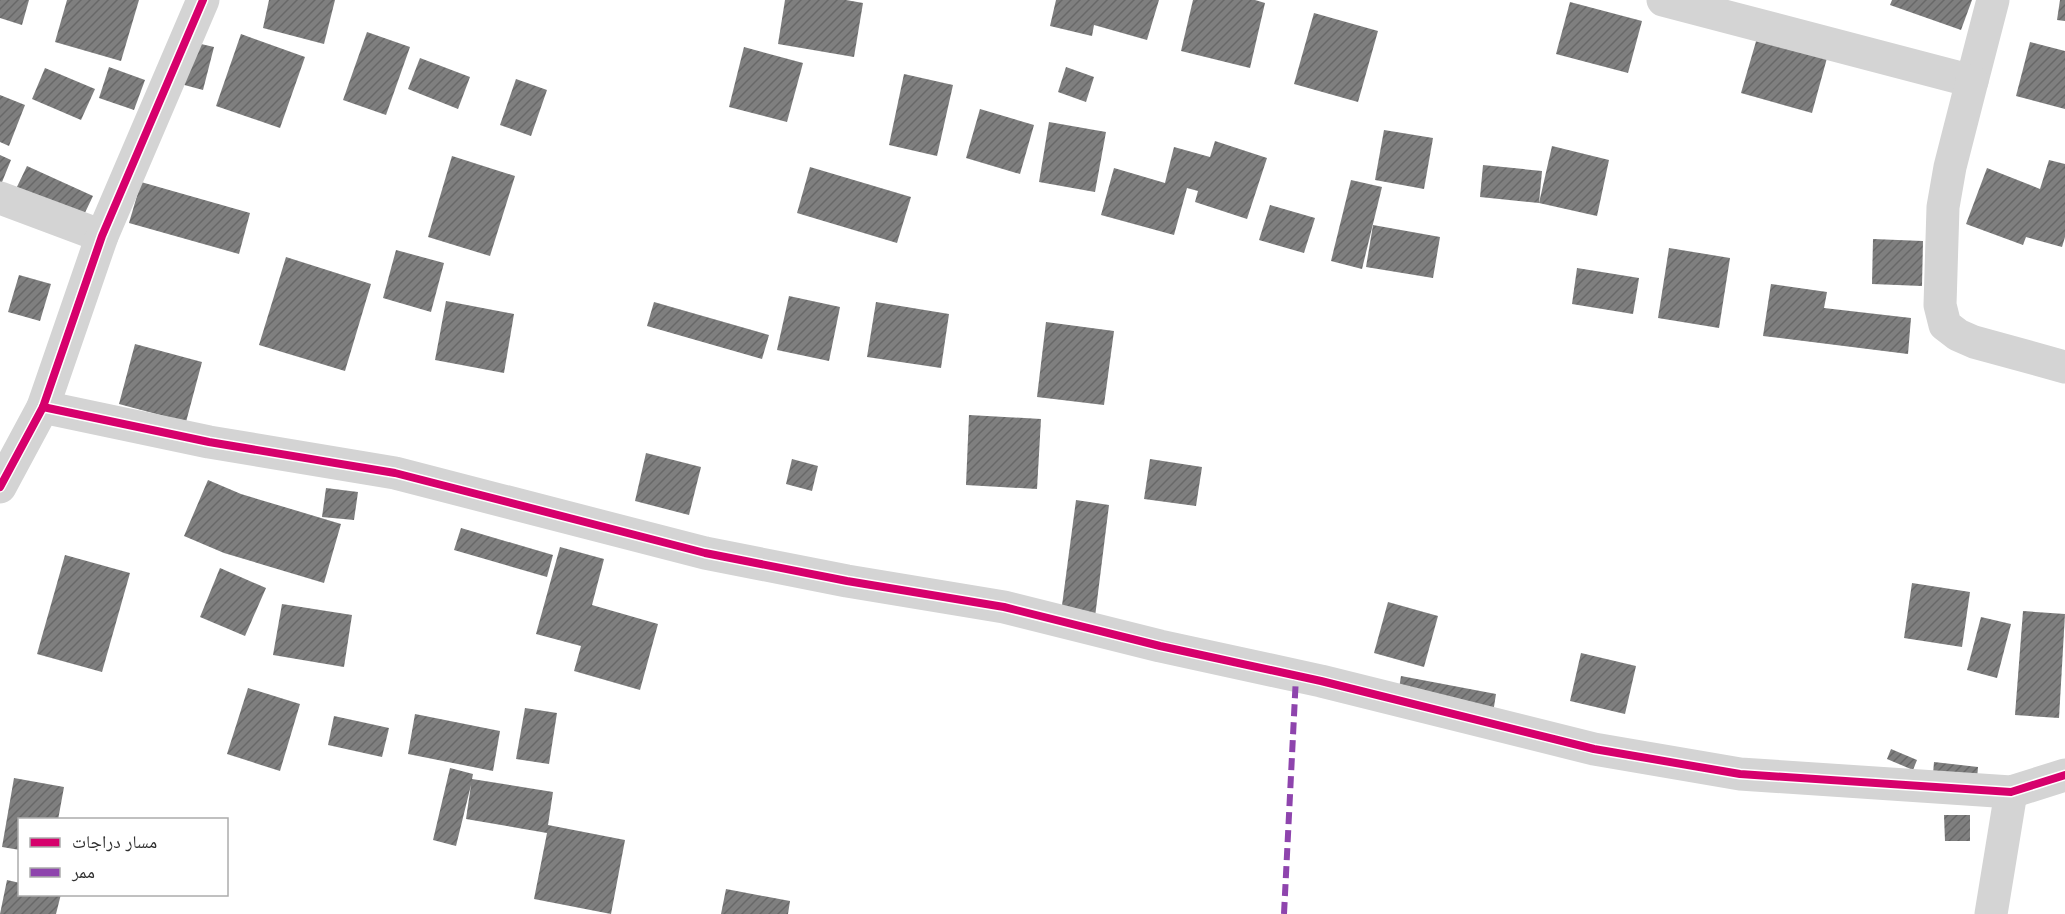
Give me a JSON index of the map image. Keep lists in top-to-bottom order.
{
  "legend": ["مسار دراجات", "ممر"]
}
